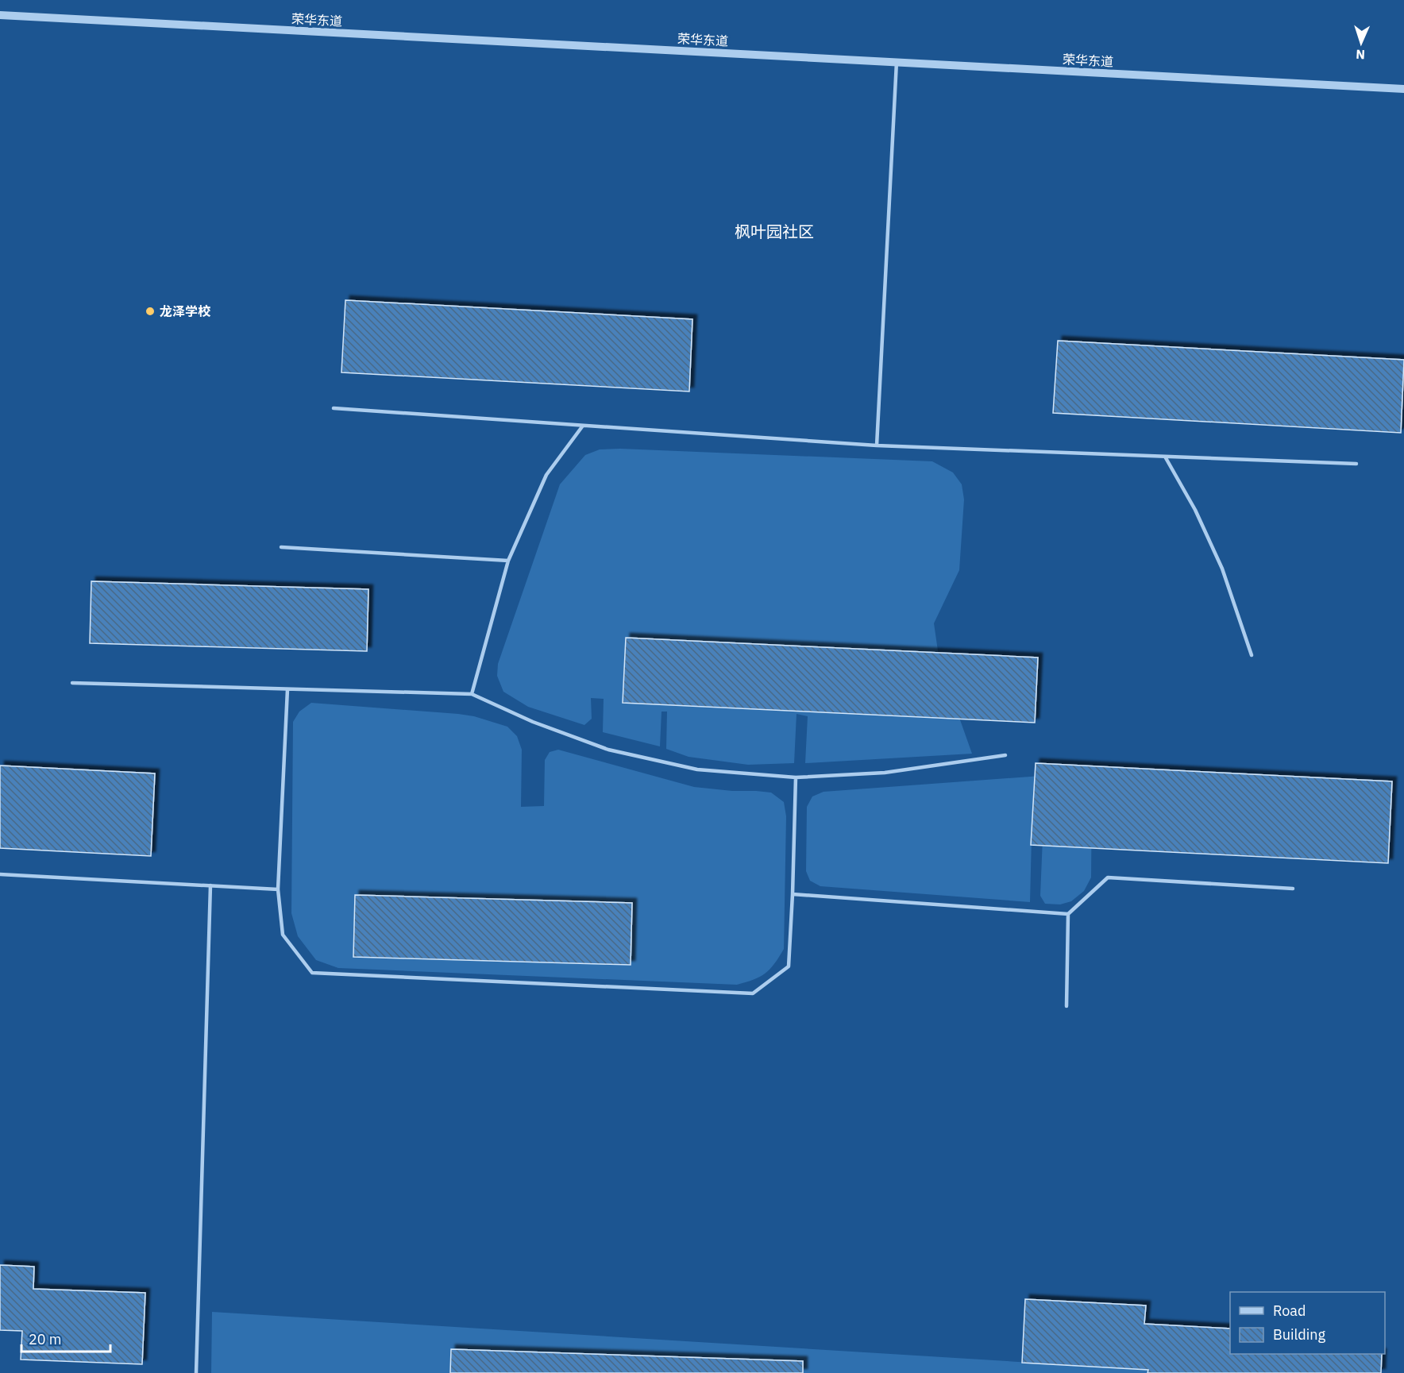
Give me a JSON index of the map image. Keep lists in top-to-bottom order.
{
  "streets": {
    "street": ["荣华东道"]
  },
  "districts": ["枫叶园社区"],
  "places": ["龙泽学校"],
  "legend": ["Road", "Building"],
  "scale_bar": "20 m",
  "north": "bottom"
}
